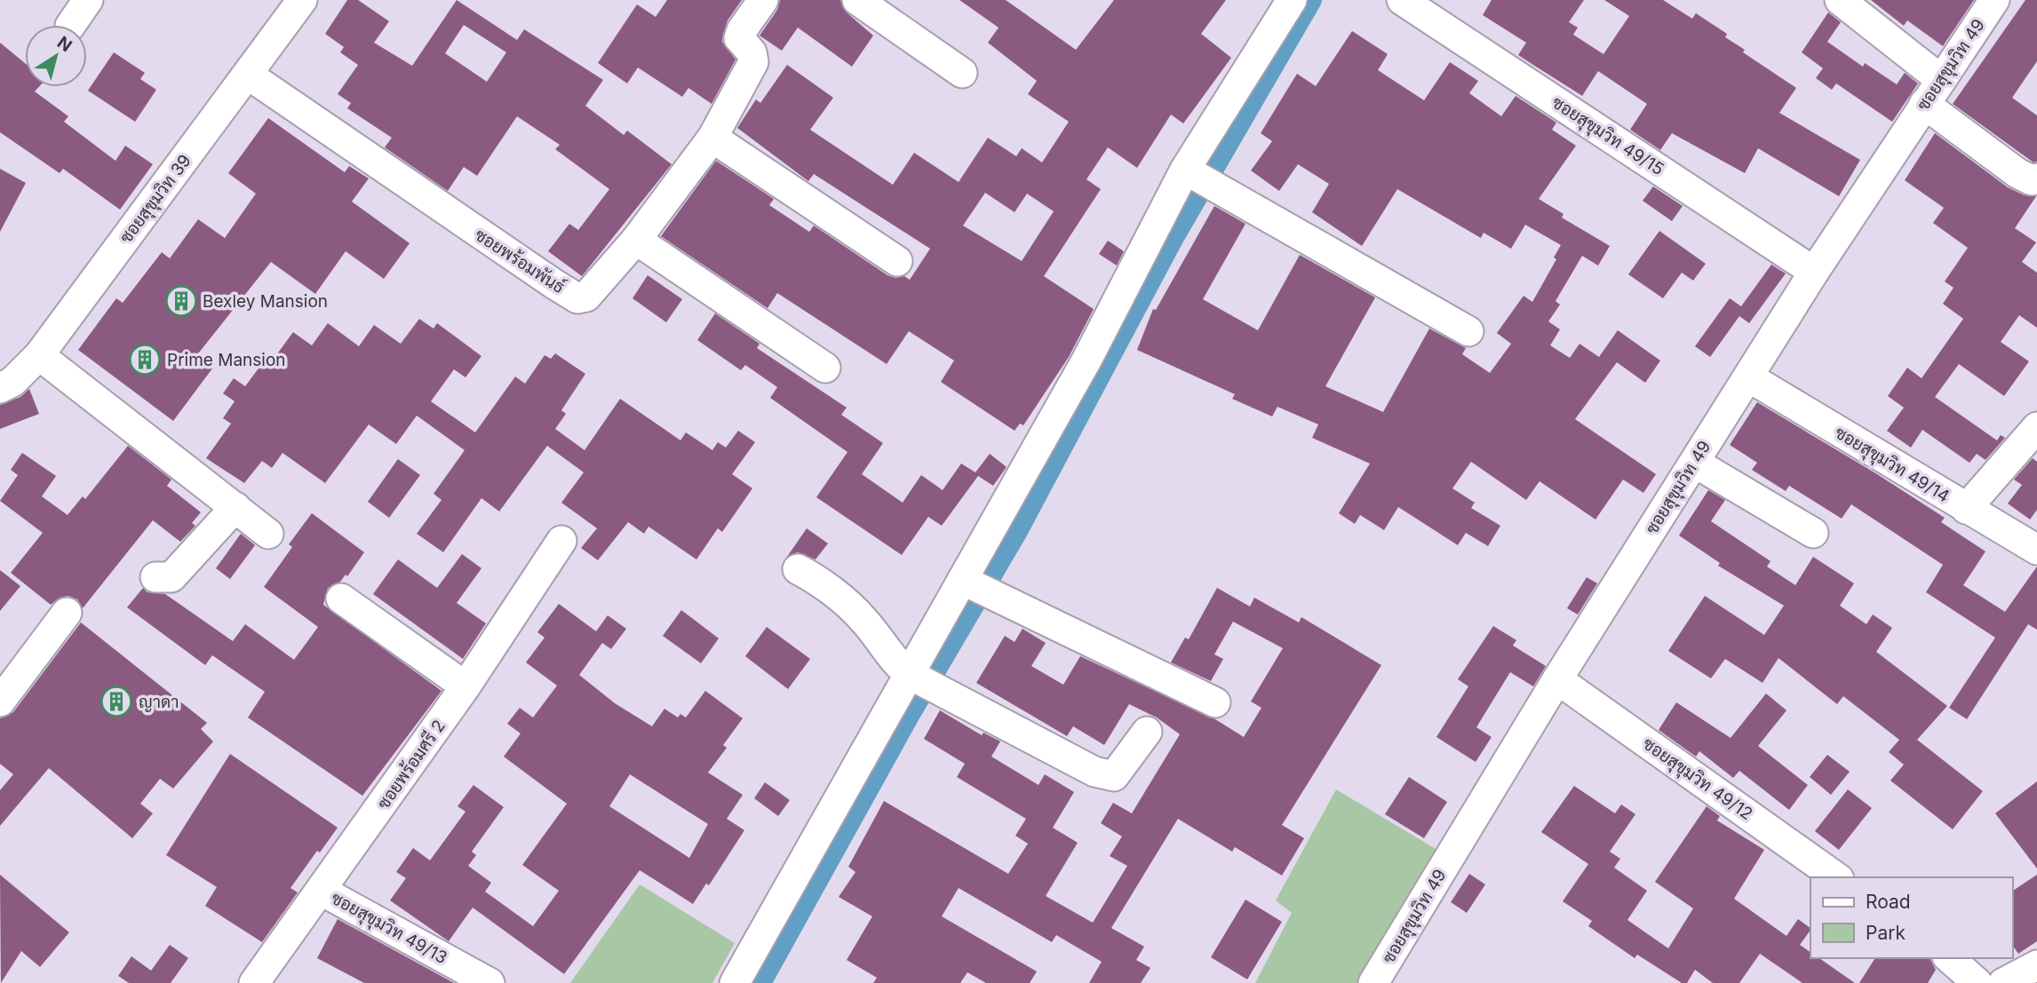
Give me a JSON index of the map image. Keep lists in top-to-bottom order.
{
  "streets": {
    "street": [
      "ซอยสุขุมวิท 49",
      "ซอยสุขุมวิท 49/15",
      "ซอยสุขุมวิท 39",
      "ซอยพร้อมพันธ์",
      "ซอยสุขุมวิท 49/14",
      "ซอยพร้อมศรี 2",
      "ซอยสุขุมวิท 49/12",
      "ซอยสุขุมวิท 49/13"
    ]
  },
  "crossings": [
    ["ซอยสุขุมวิท 49", "ซอยสุขุมวิท 49/15"],
    ["ซอยสุขุมวิท 49", "ซอยสุขุมวิท 49/14"],
    ["ซอยสุขุมวิท 49", "ซอยสุขุมวิท 49/12"],
    ["ซอยสุขุมวิท 39", "ซอยพร้อมพันธ์"],
    ["ซอยพร้อมศรี 2", "ซอยสุขุมวิท 49/13"]
  ],
  "places": {
    "building": ["Bexley Mansion", "Prime Mansion", "ญาดา"]
  },
  "legend": ["Road", "Park"],
  "north": "top right"
}
